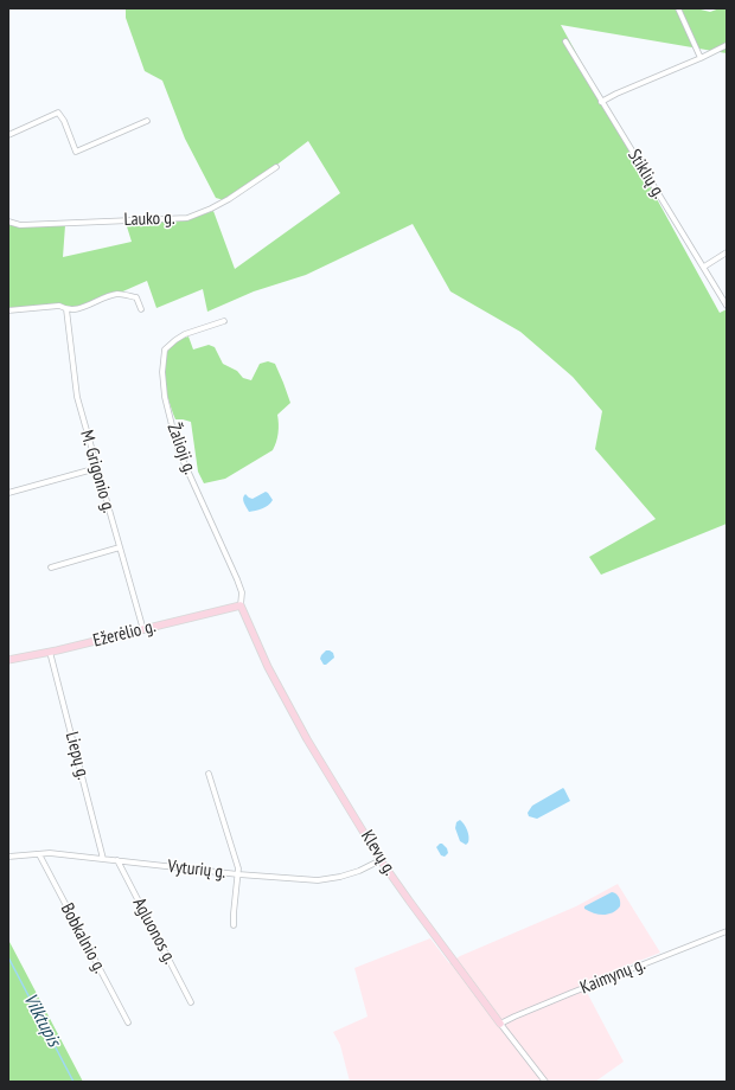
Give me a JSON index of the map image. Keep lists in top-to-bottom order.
{
  "streets": {
    "main road": ["Ežerėlio g.", "Klevų g."],
    "street": [
      "Stiklių g.",
      "Lauko g.",
      "Žalioji g.",
      "M. Grigonio g.",
      "Liepų g.",
      "Vyturių g.",
      "Agluonos g.",
      "Bobkalnio g.",
      "Kaimynų g."
    ]
  },
  "crossings": [
    ["Žalioji g.", "Ežerėlio g."],
    ["Žalioji g.", "Klevų g."],
    ["M. Grigonio g.", "Ežerėlio g."],
    ["Ežerėlio g.", "Liepų g."],
    ["Ežerėlio g.", "Klevų g."],
    ["Liepų g.", "Vyturių g."],
    ["Klevų g.", "Vyturių g."],
    ["Klevų g.", "Kaimynų g."],
    ["Vyturių g.", "Agluonos g."],
    ["Vyturių g.", "Bobkalnio g."]
  ],
  "water": ["Vilktupis"]
}
